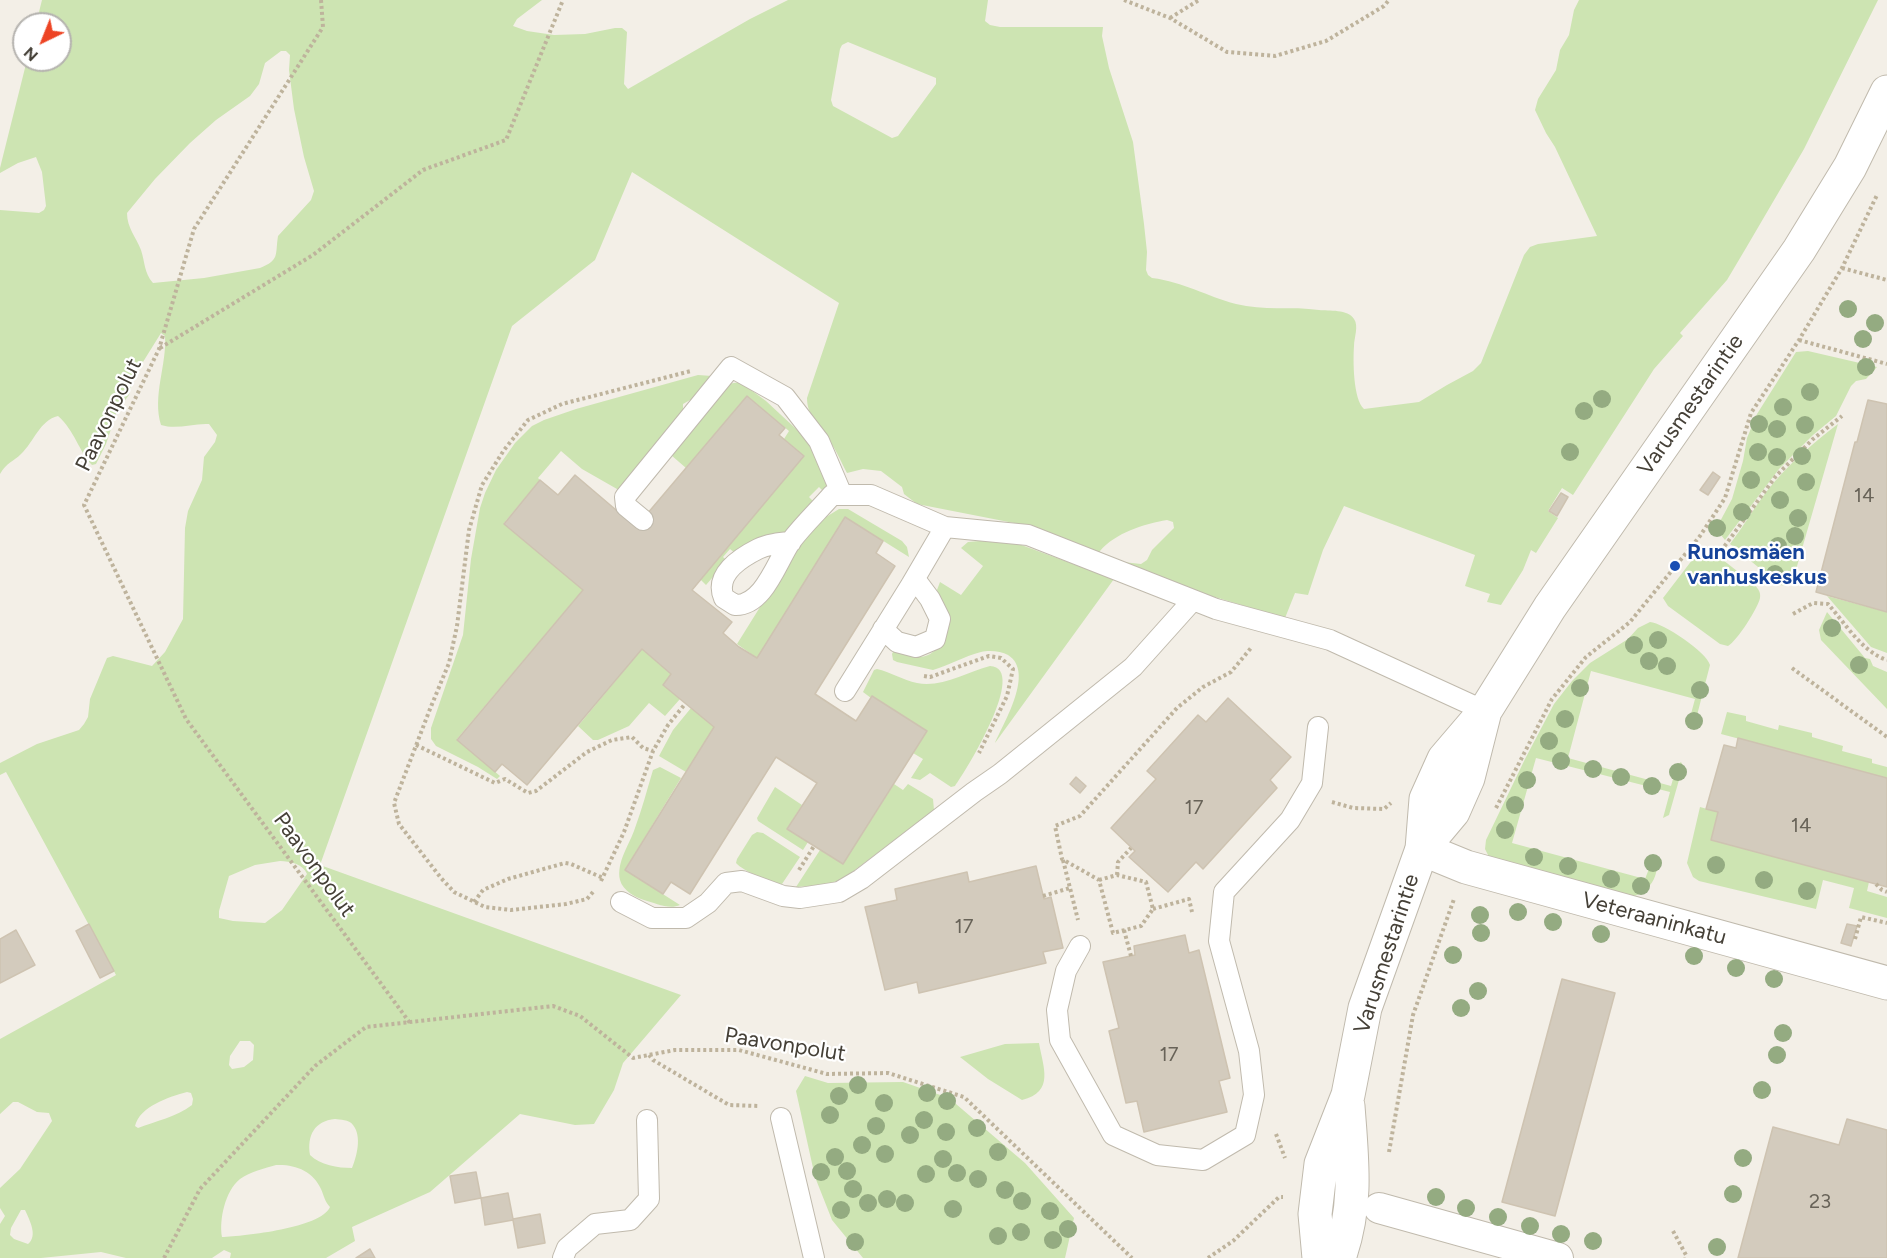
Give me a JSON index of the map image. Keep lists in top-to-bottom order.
{
  "streets": {
    "street": ["Varusmestarintie", "Veteraaninkatu"],
    "path": ["Paavonpolut"]
  },
  "crossings": [
    ["Varusmestarintie", "Veteraaninkatu"]
  ],
  "places": ["Runosmäen vanhuskeskus"],
  "house_numbers": [
    "14",
    "17",
    "14",
    "17",
    "17",
    "23"
  ],
  "north": "bottom left"
}
